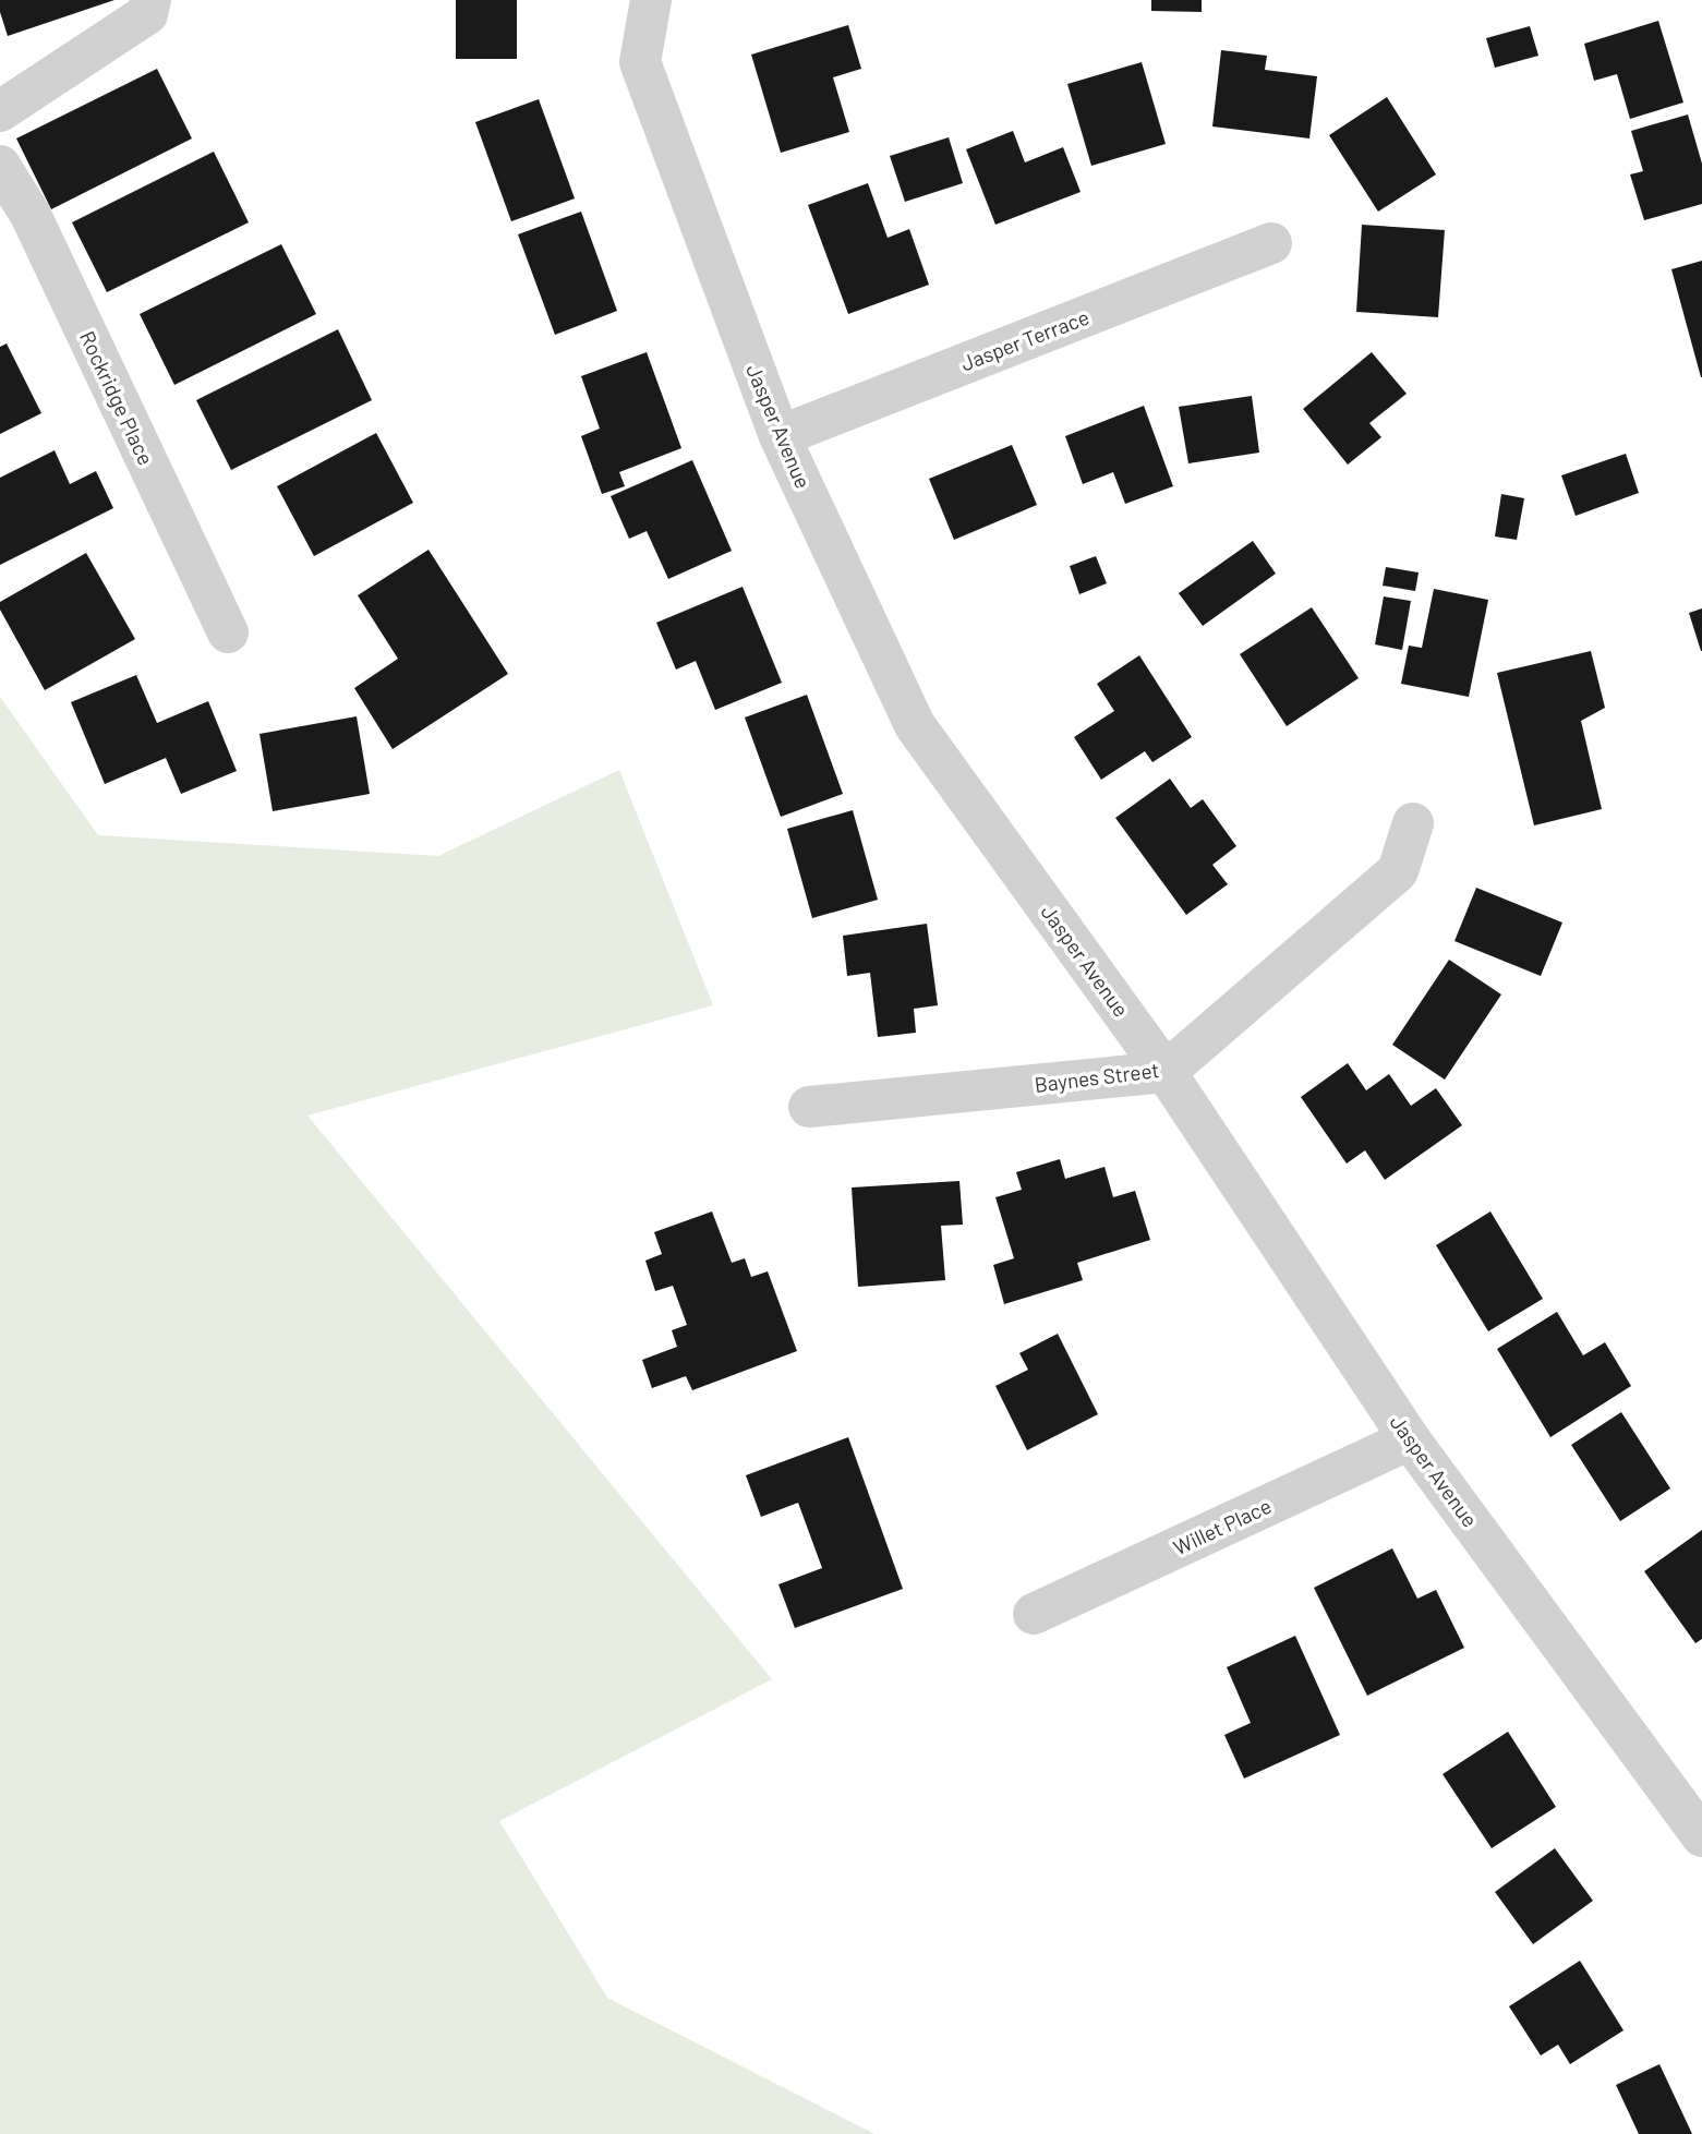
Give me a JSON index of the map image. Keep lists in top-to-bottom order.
{
  "streets": {
    "street": [
      "Jasper Terrace",
      "Rockridge Place",
      "Jasper Avenue",
      "Baynes Street",
      "Willet Place"
    ]
  },
  "crossings": [
    ["Jasper Terrace", "Jasper Avenue"],
    ["Jasper Avenue", "Baynes Street"],
    ["Jasper Avenue", "Willet Place"]
  ]
}
